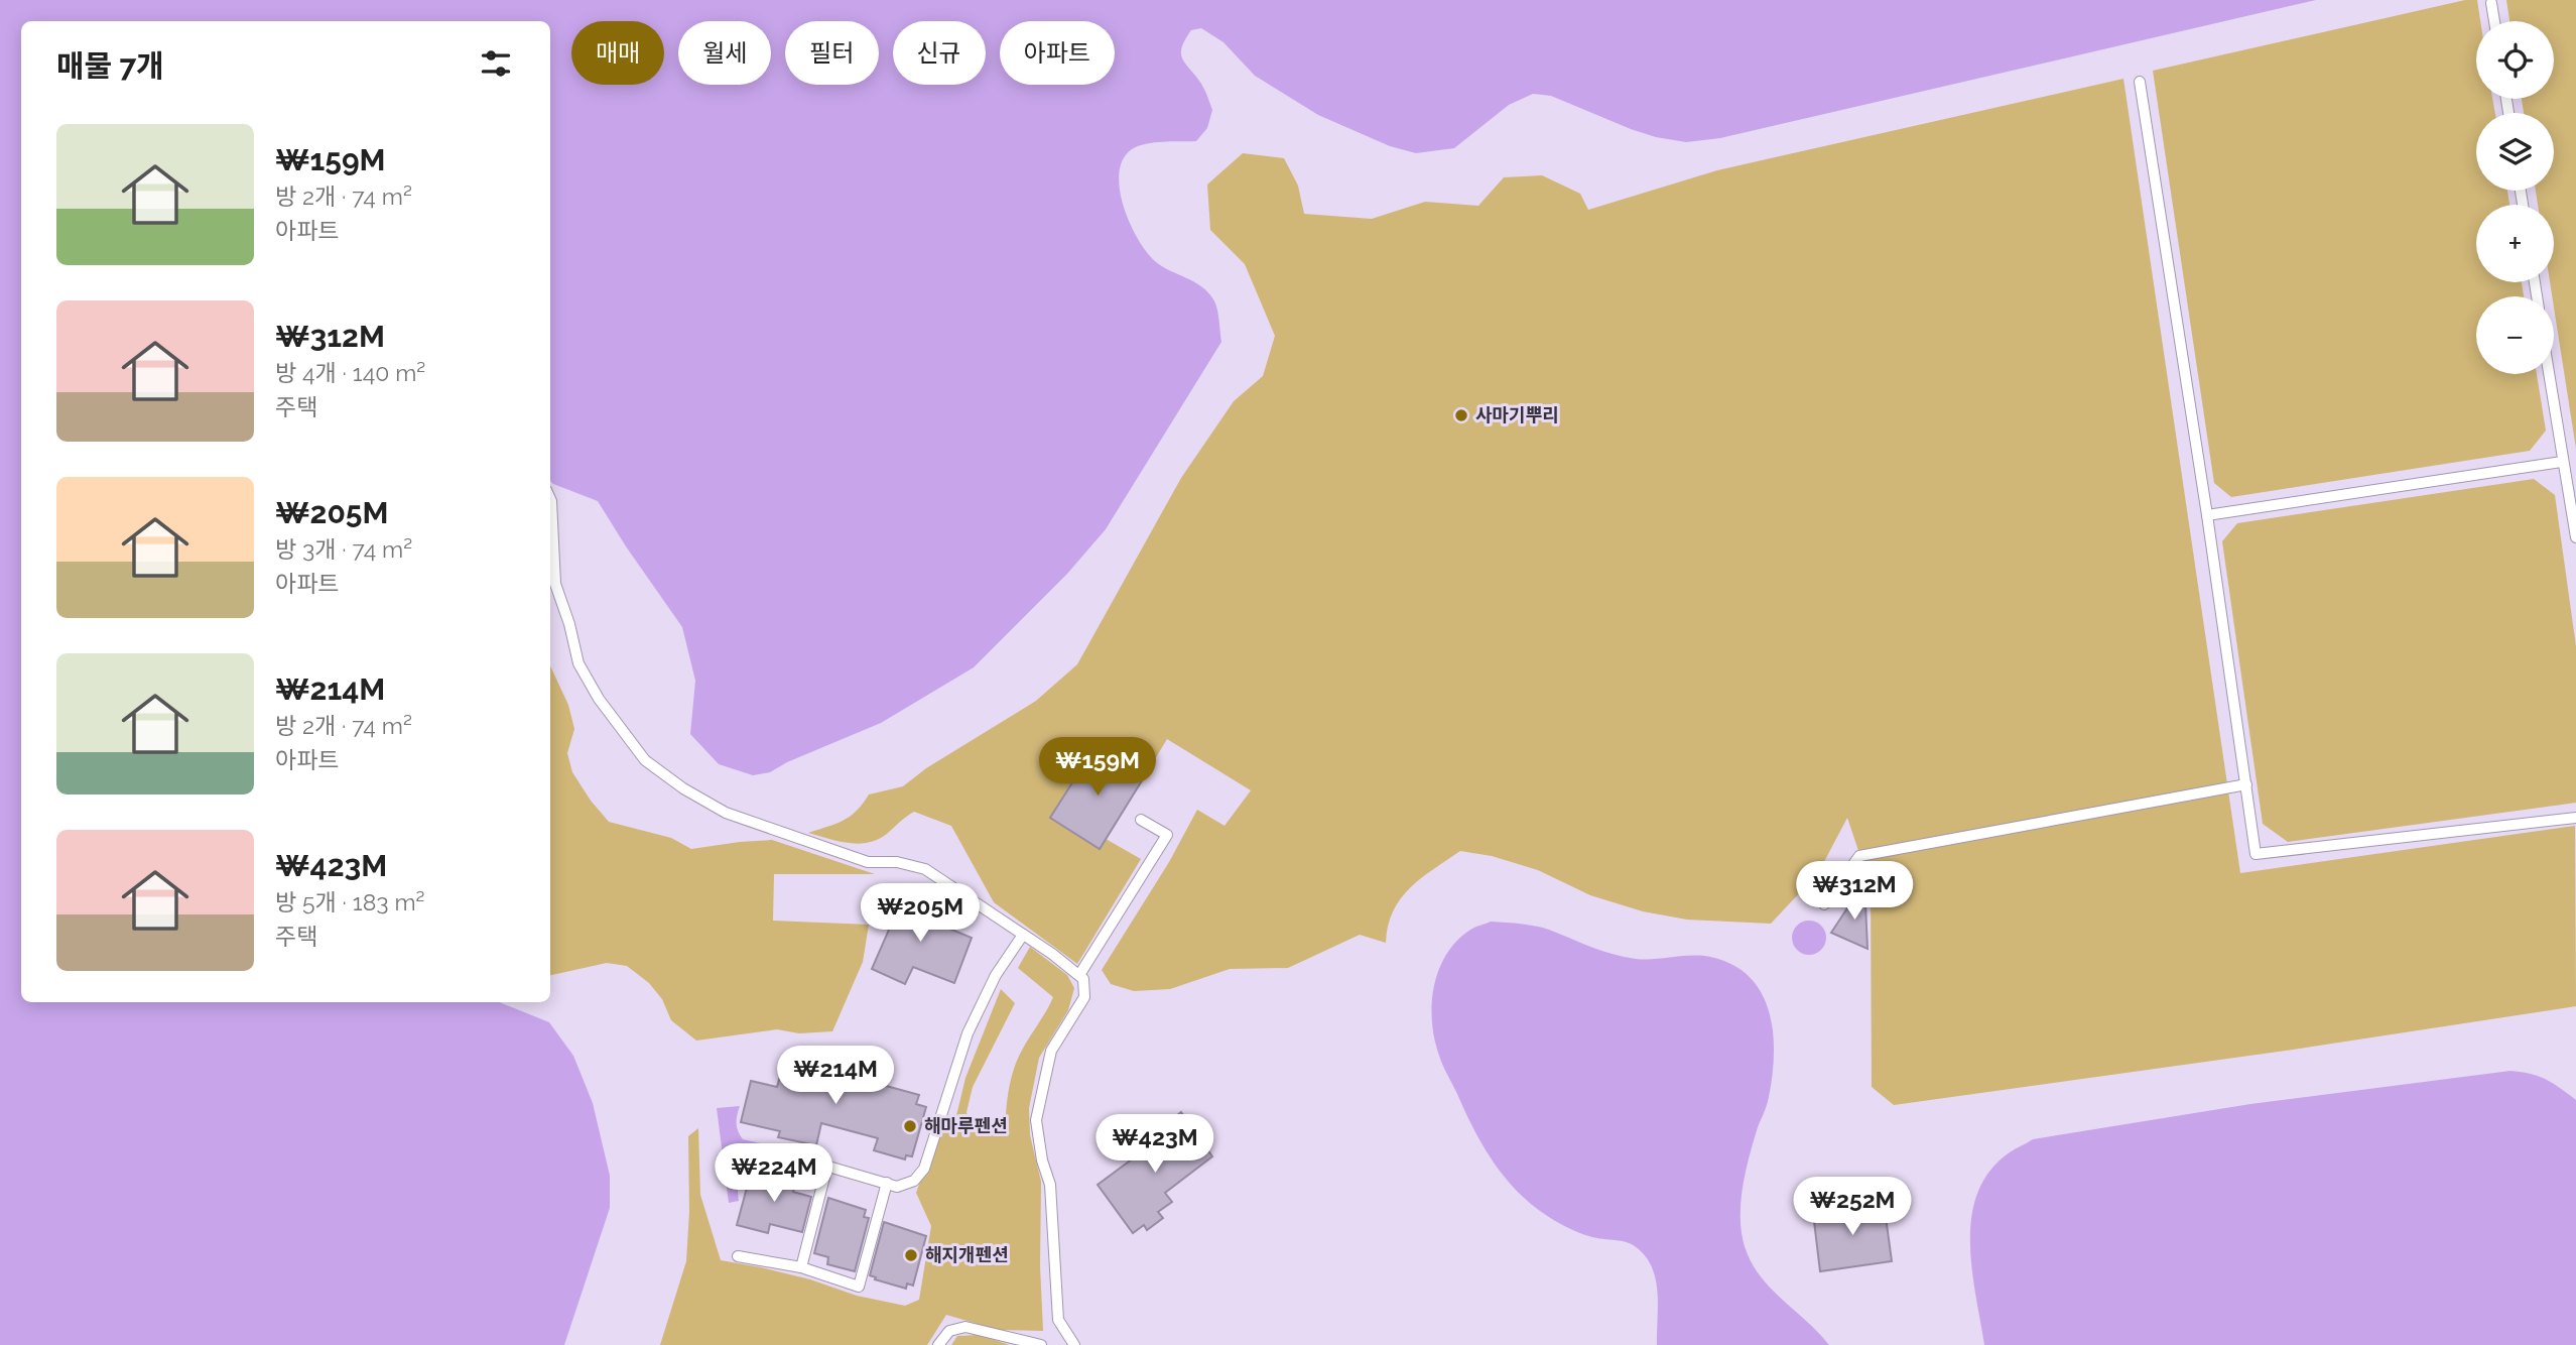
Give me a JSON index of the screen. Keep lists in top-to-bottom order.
{
  "places": ["사마기뿌리", "해마루펜션", "해지개펜션"],
  "page": {
    "map_buttons": ["+", "−"],
    "chip": [
      "매매",
      "월세",
      "필터",
      "신규",
      "아파트"
    ],
    "heading": "매물 7개",
    "list": [
      {
        "name": "₩159M",
        "note": "방 2개 · 74 m² · 아파트"
      },
      {
        "name": "₩312M",
        "note": "방 4개 · 140 m² · 주택"
      },
      {
        "name": "₩205M",
        "note": "방 3개 · 74 m² · 아파트"
      },
      {
        "name": "₩214M",
        "note": "방 2개 · 74 m² · 아파트"
      },
      {
        "name": "₩423M",
        "note": "방 5개 · 183 m² · 주택"
      }
    ],
    "price": [
      "₩159M",
      "₩312M",
      "₩205M",
      "₩214M",
      "₩423M",
      "₩224M",
      "₩252M"
    ]
  }
}
